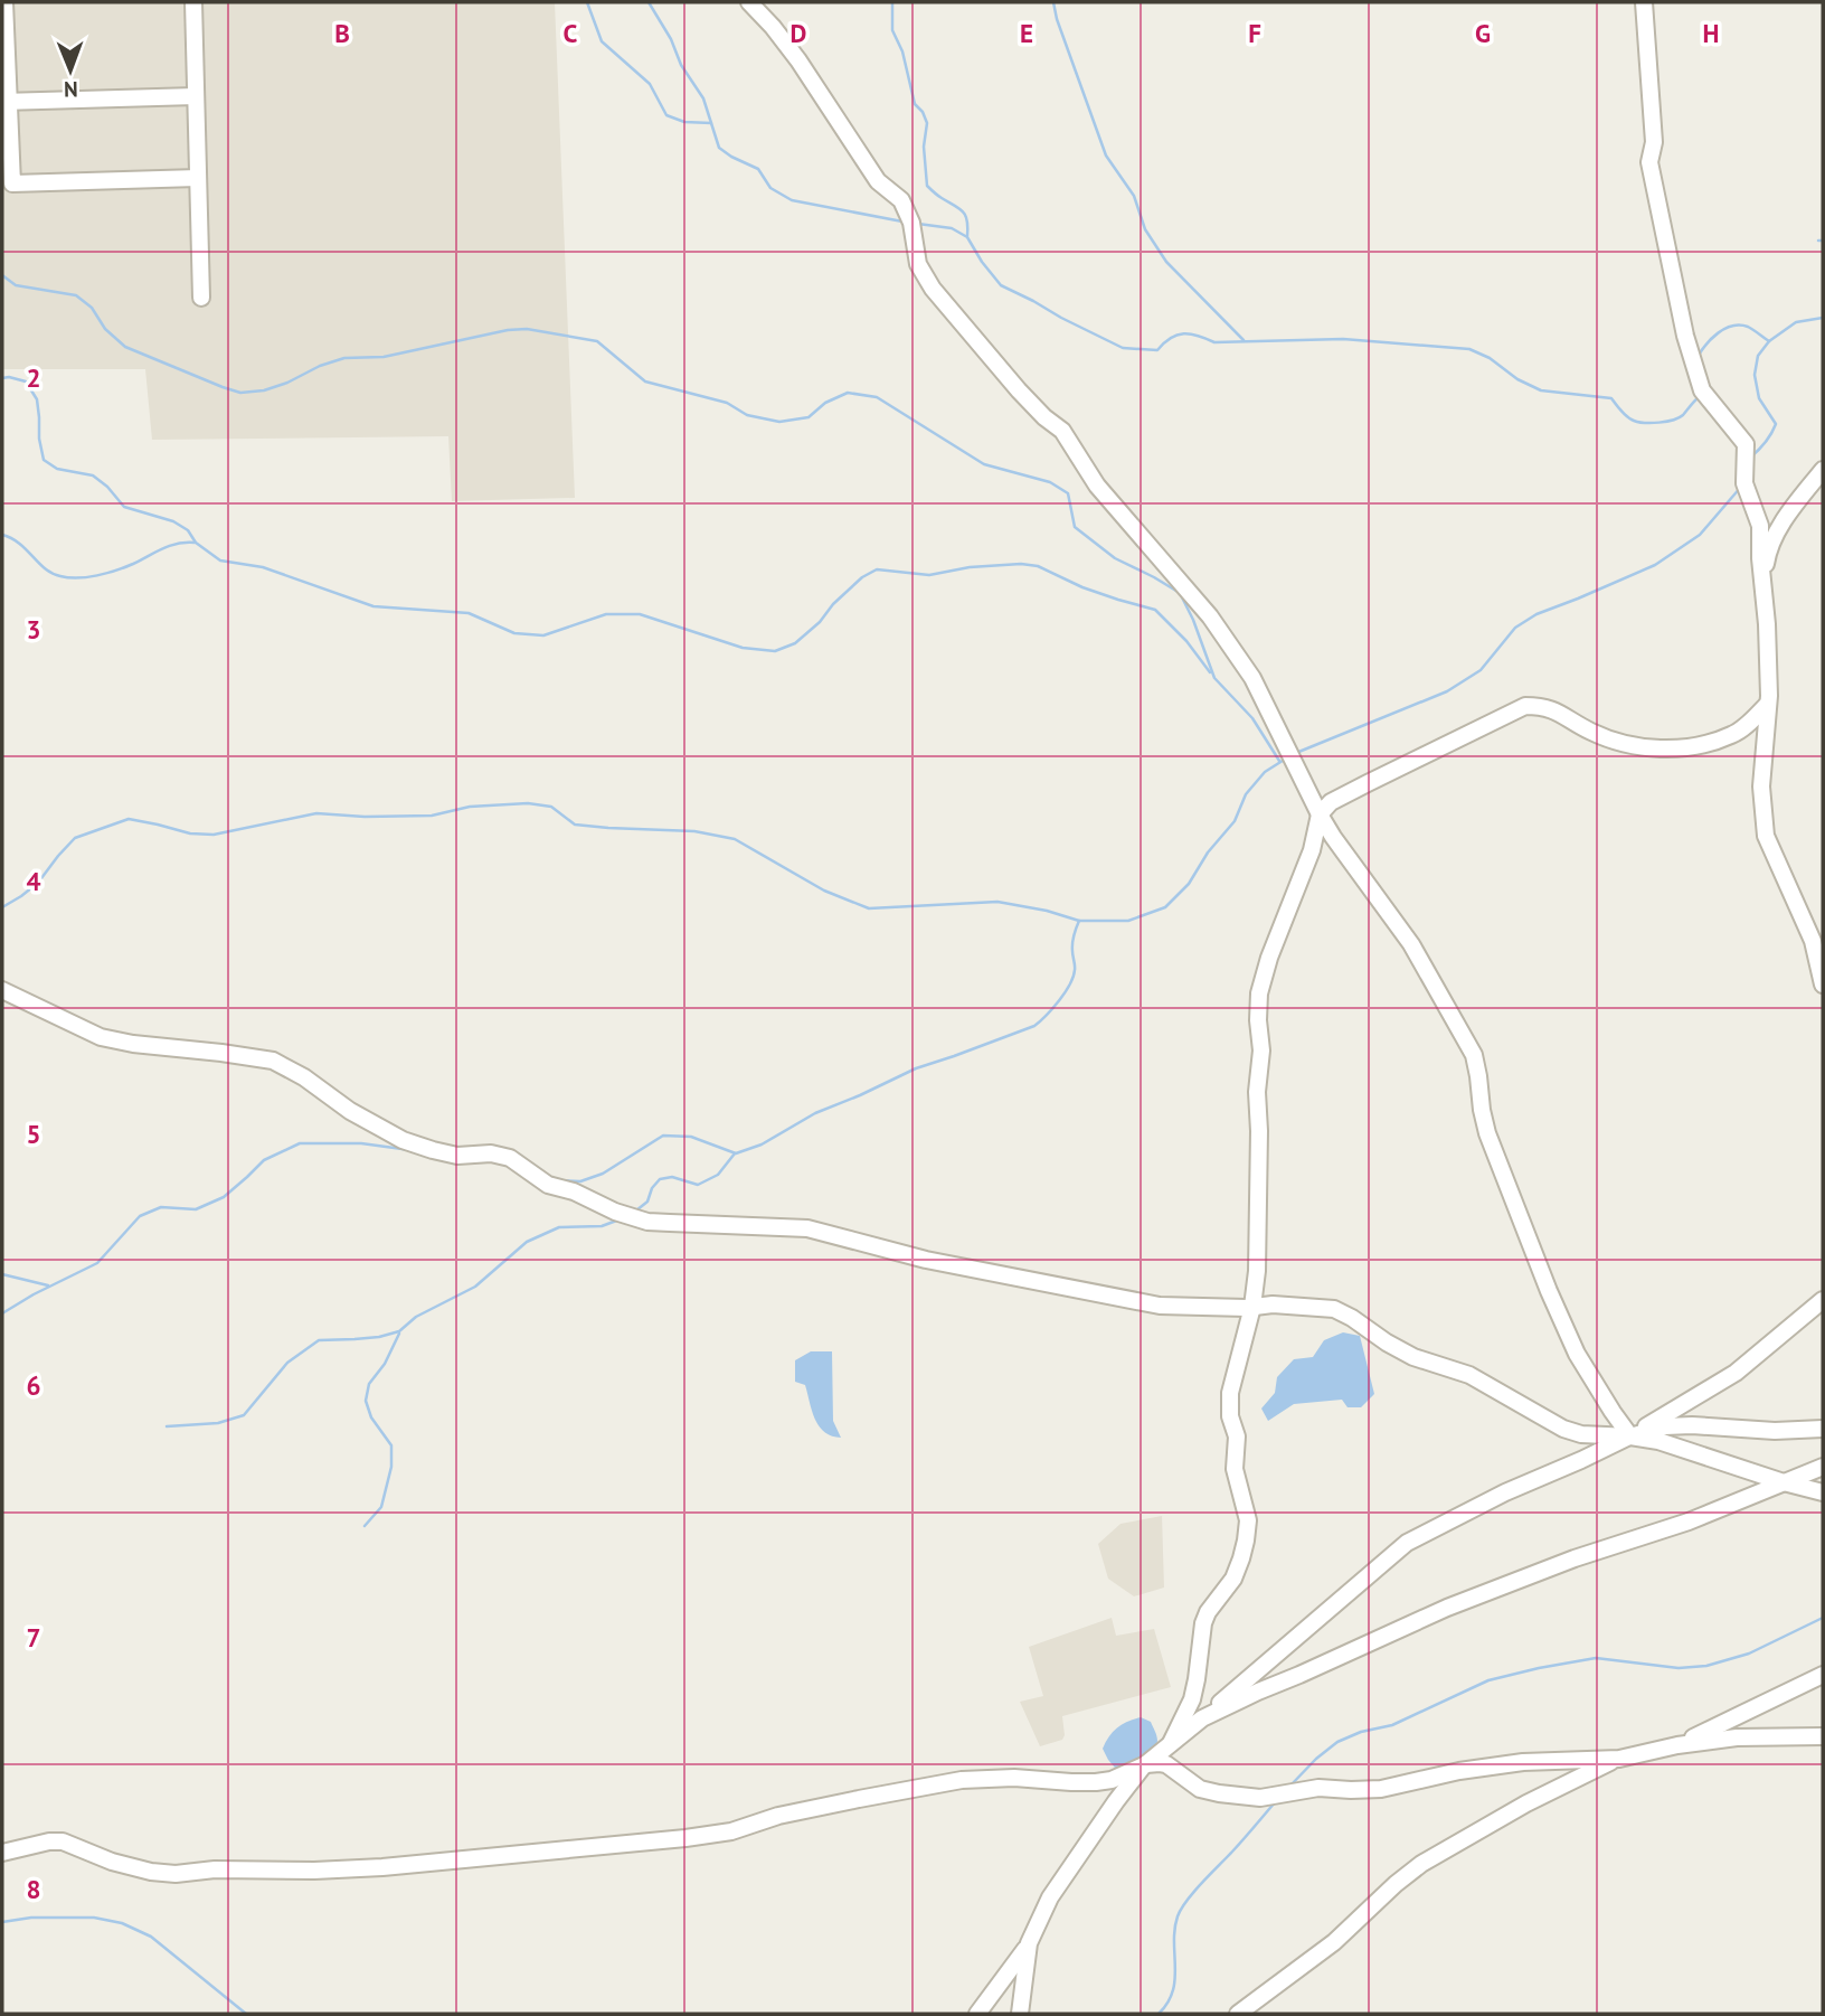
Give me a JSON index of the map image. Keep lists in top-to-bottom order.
{
  "north": "bottom",
  "grid": {
    "columns": [
      "B",
      "C",
      "D",
      "E",
      "F",
      "G",
      "H"
    ],
    "rows": [
      "2",
      "3",
      "4",
      "5",
      "6",
      "7",
      "8"
    ]
  }
}
